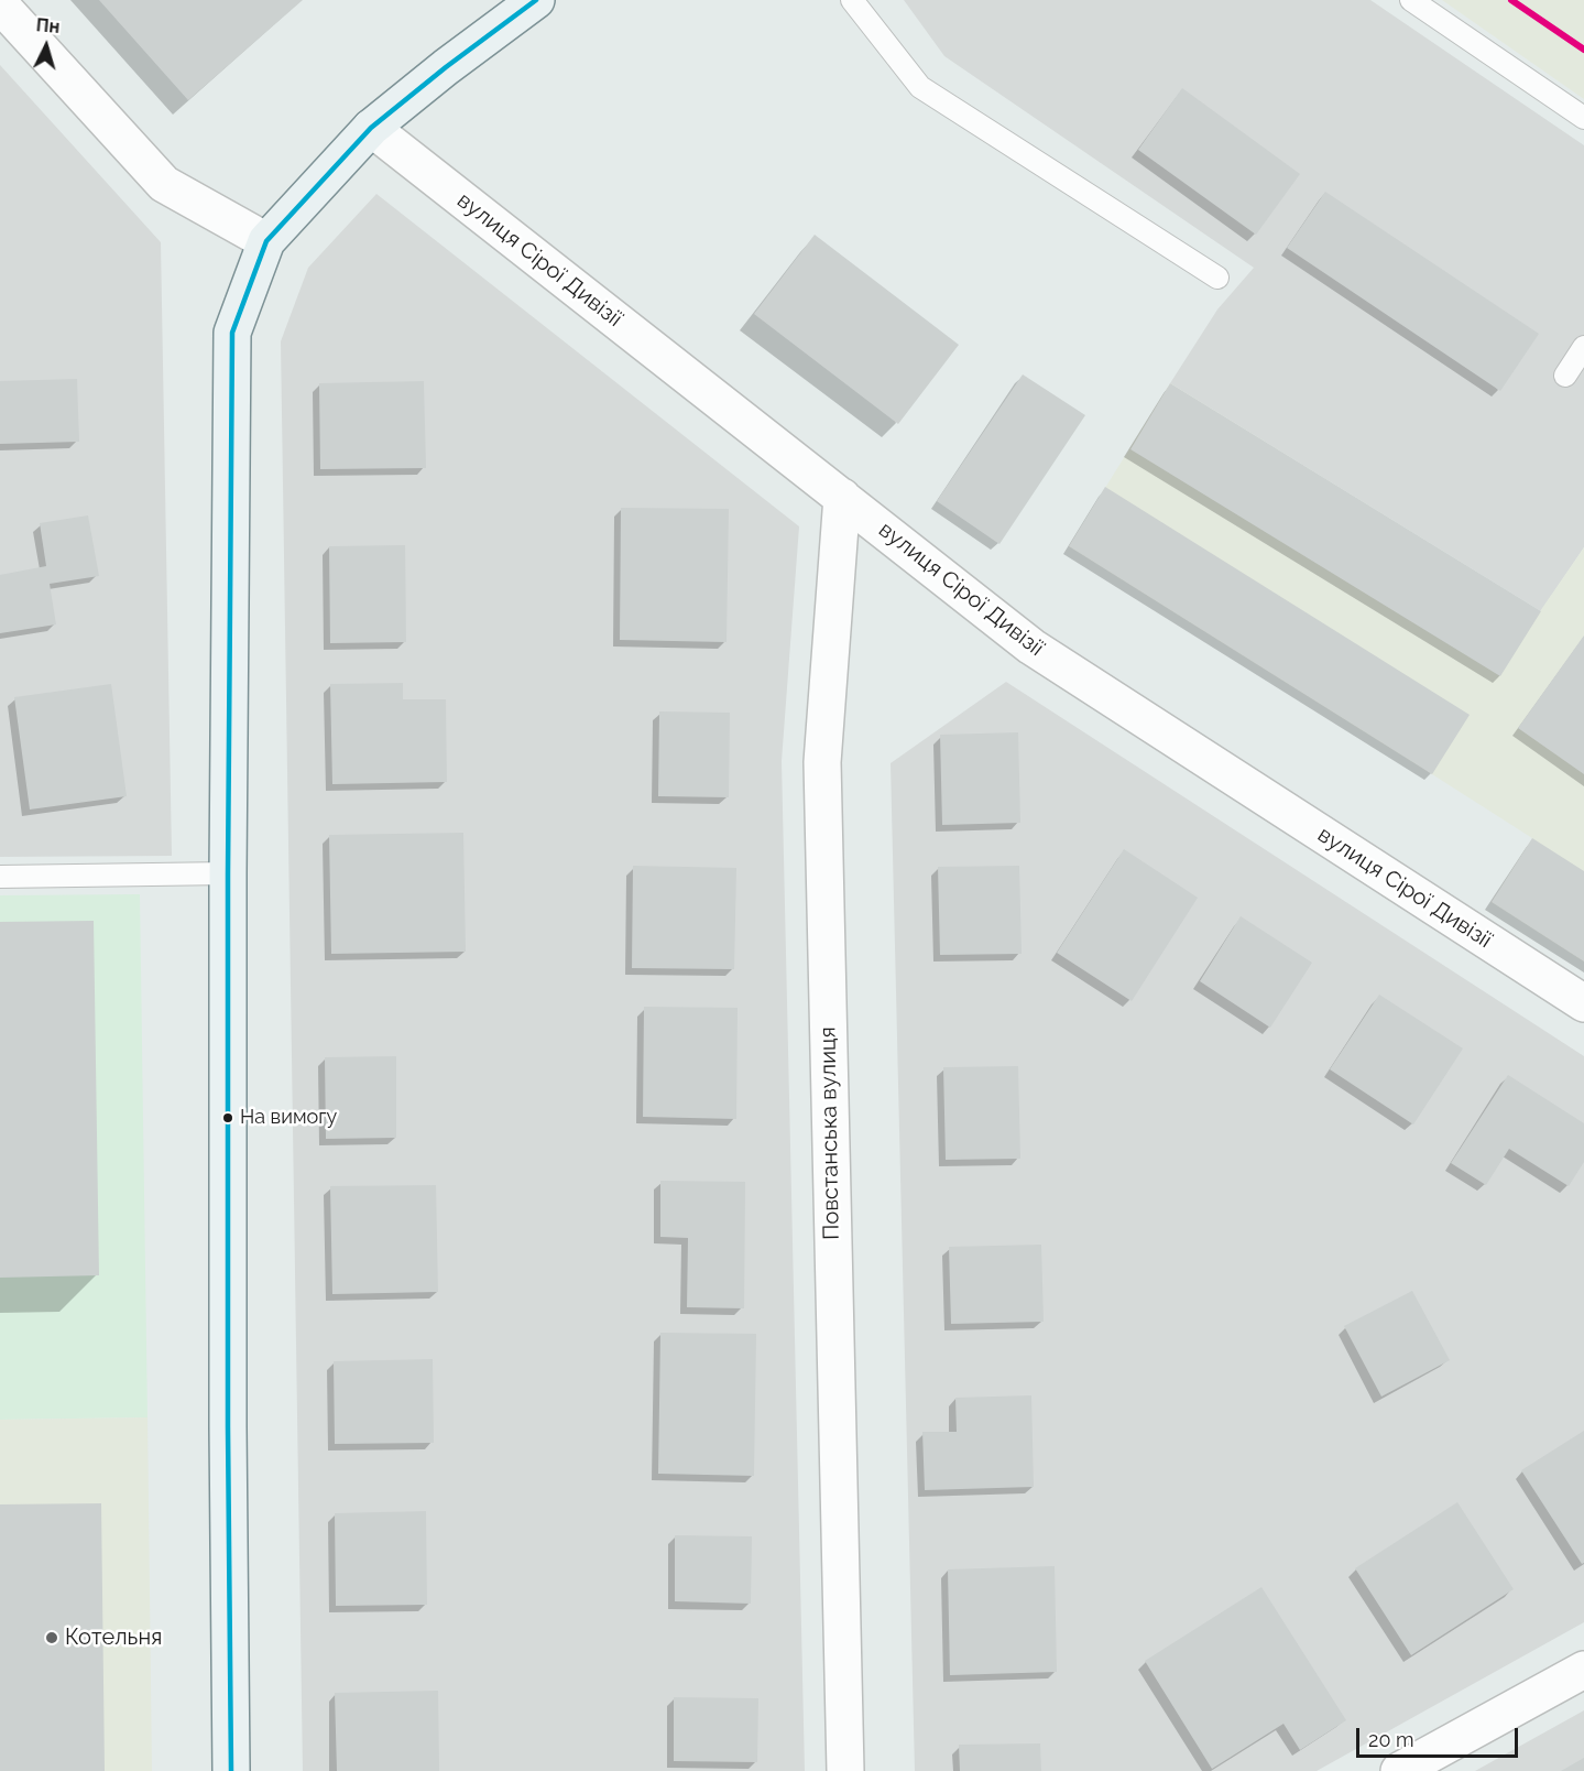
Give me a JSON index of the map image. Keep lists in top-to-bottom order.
{
  "streets": {
    "street": ["вулиця Сірої Дивізії", "Повстанська вулиця"]
  },
  "crossings": [
    ["вулиця Сірої Дивізії", "Повстанська вулиця"]
  ],
  "places": ["На вимогу", "Котельня"],
  "scale_bar": "20 m",
  "north": "top"
}
